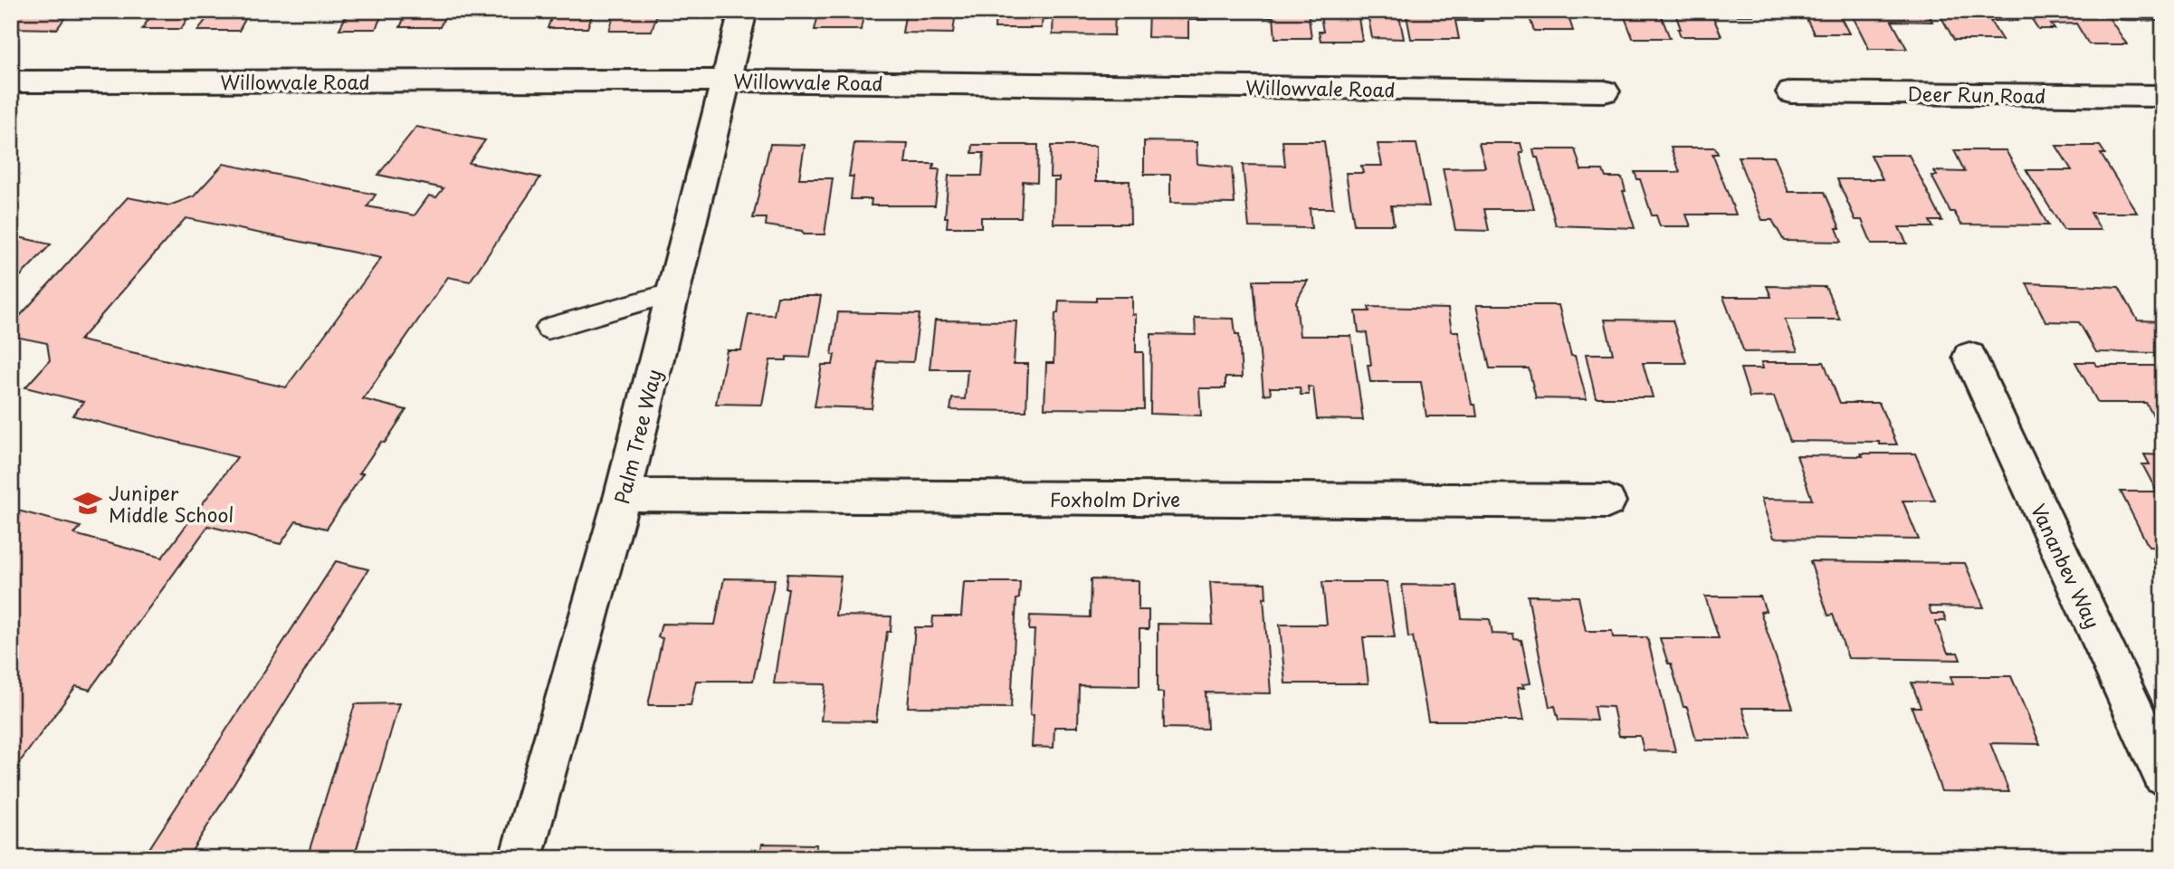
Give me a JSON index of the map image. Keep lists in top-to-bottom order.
{
  "streets": {
    "street": [
      "Willowvale Road",
      "Deer Run Road",
      "Palm Tree Way",
      "Foxholm Drive",
      "Vananbev Way"
    ]
  },
  "crossings": [
    ["Willowvale Road", "Palm Tree Way"],
    ["Palm Tree Way", "Foxholm Drive"]
  ],
  "places": {
    "school or university": ["Juniper Middle School"]
  }
}
